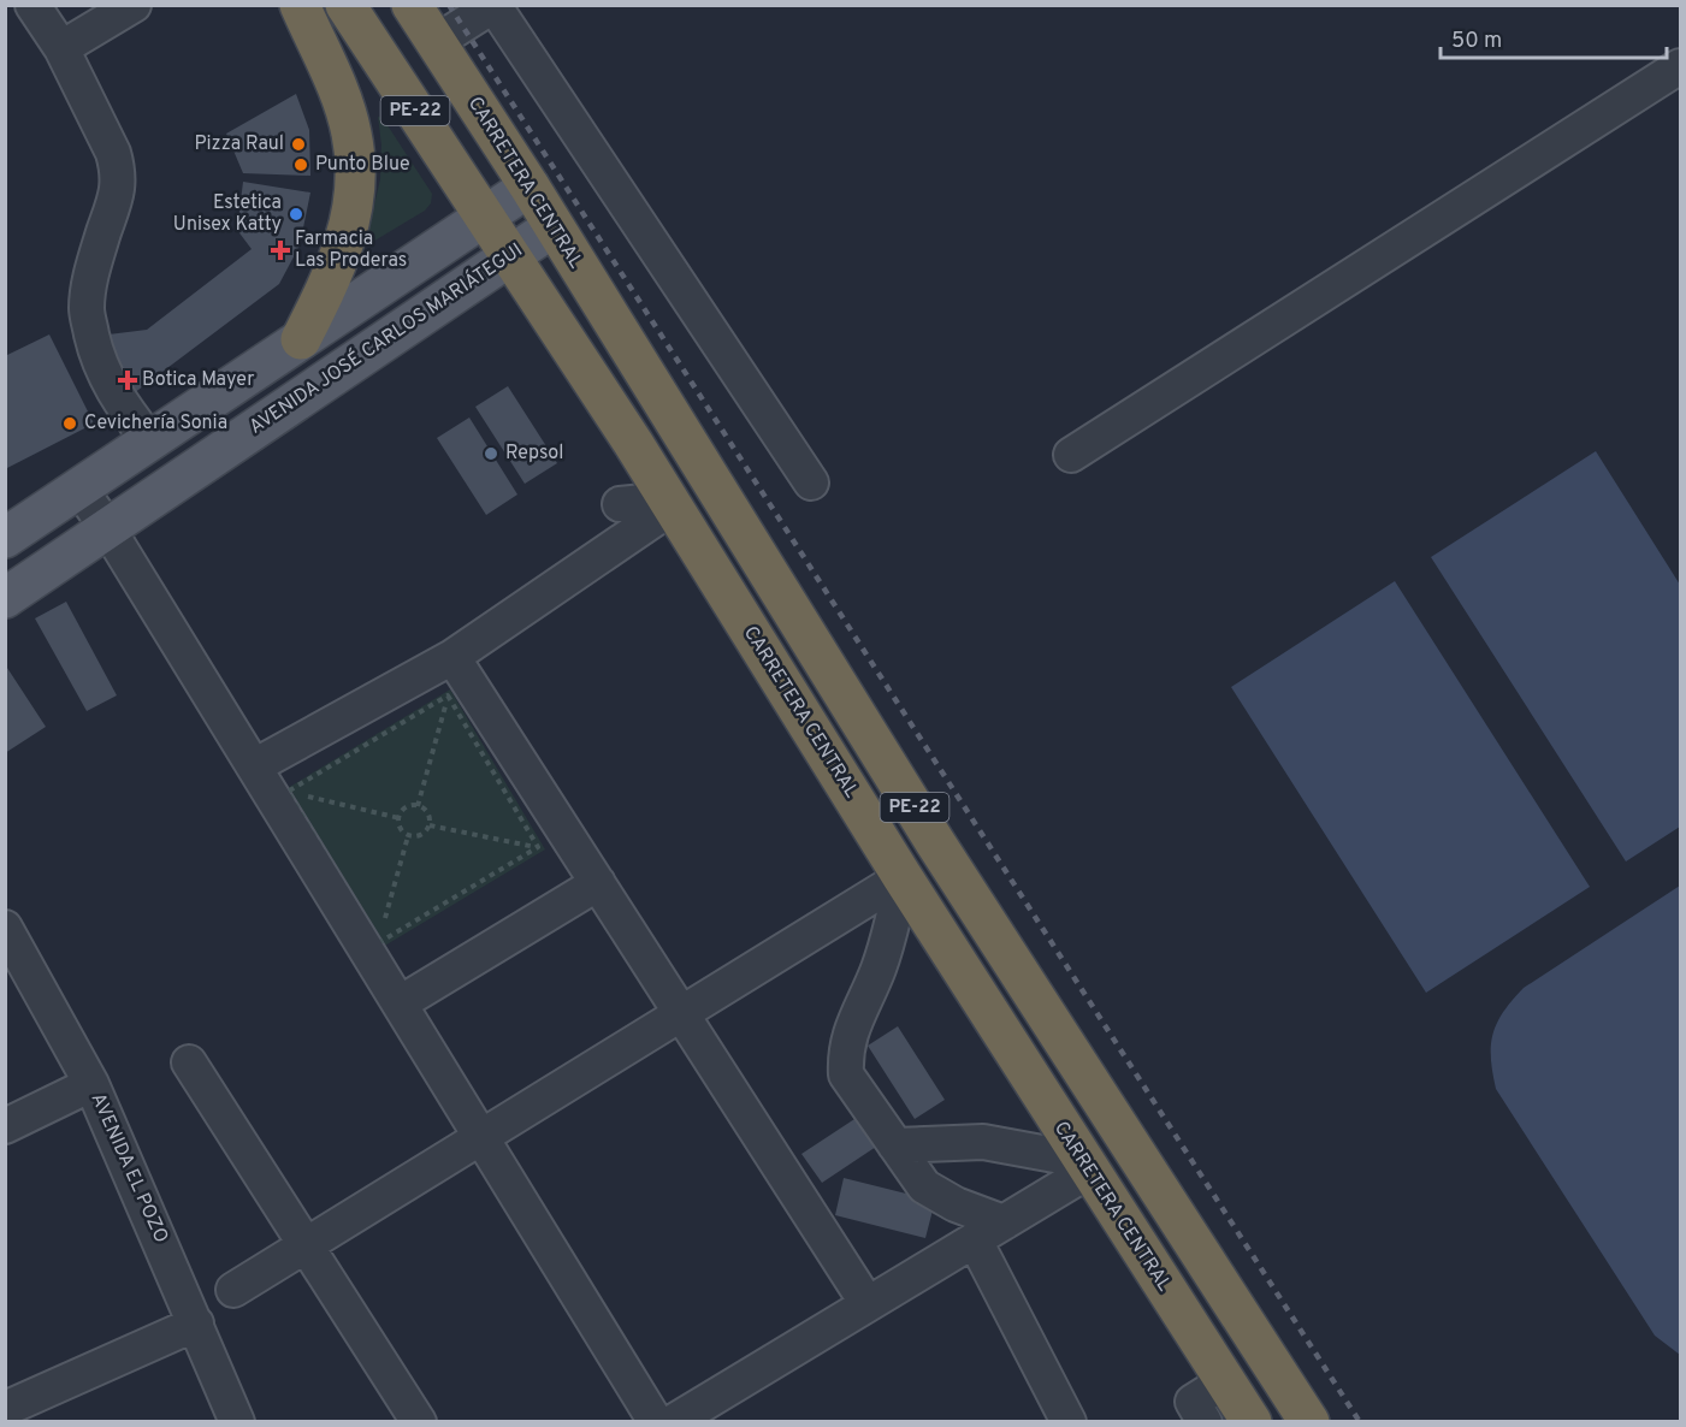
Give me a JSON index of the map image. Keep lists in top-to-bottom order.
{
  "streets": {
    "highway": ["PE-22", "CARRETERA CENTRAL"],
    "main road": ["AVENIDA JOSÉ CARLOS MARIÁTEGUI"],
    "street": ["AVENIDA EL POZO"]
  },
  "crossings": [
    ["CARRETERA CENTRAL", "AVENIDA JOSÉ CARLOS MARIÁTEGUI"]
  ],
  "places": {
    "other": [
      "Pizza Raul",
      "Punto Blue",
      "Estetica Unisex Katty",
      "Cevichería Sonia",
      "Repsol"
    ],
    "health": ["Farmacia Las Proderas", "Botica Mayer"]
  },
  "scale_bar": "50 m"
}
